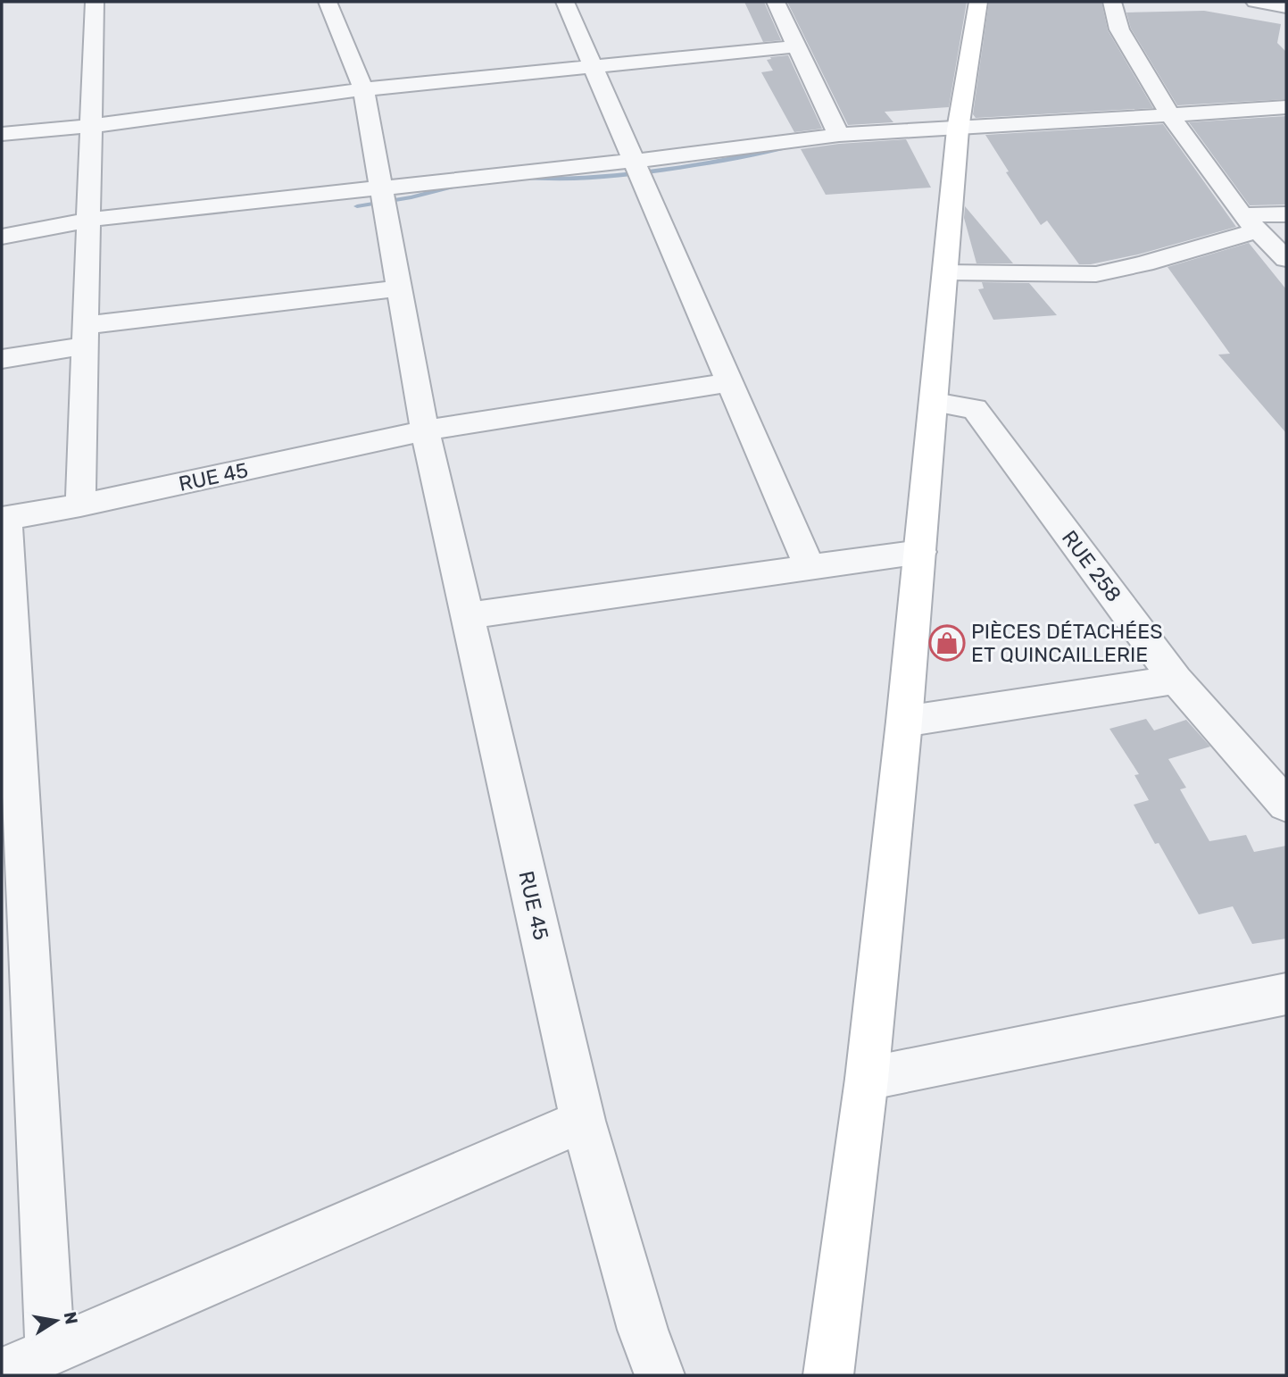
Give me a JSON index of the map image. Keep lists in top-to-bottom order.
{
  "streets": {
    "street": ["RUE 45", "RUE 258"]
  },
  "places": {
    "shop": ["PIÈCES DÉTACHÉES ET QUINCAILLERIE"]
  },
  "north": "right"
}
